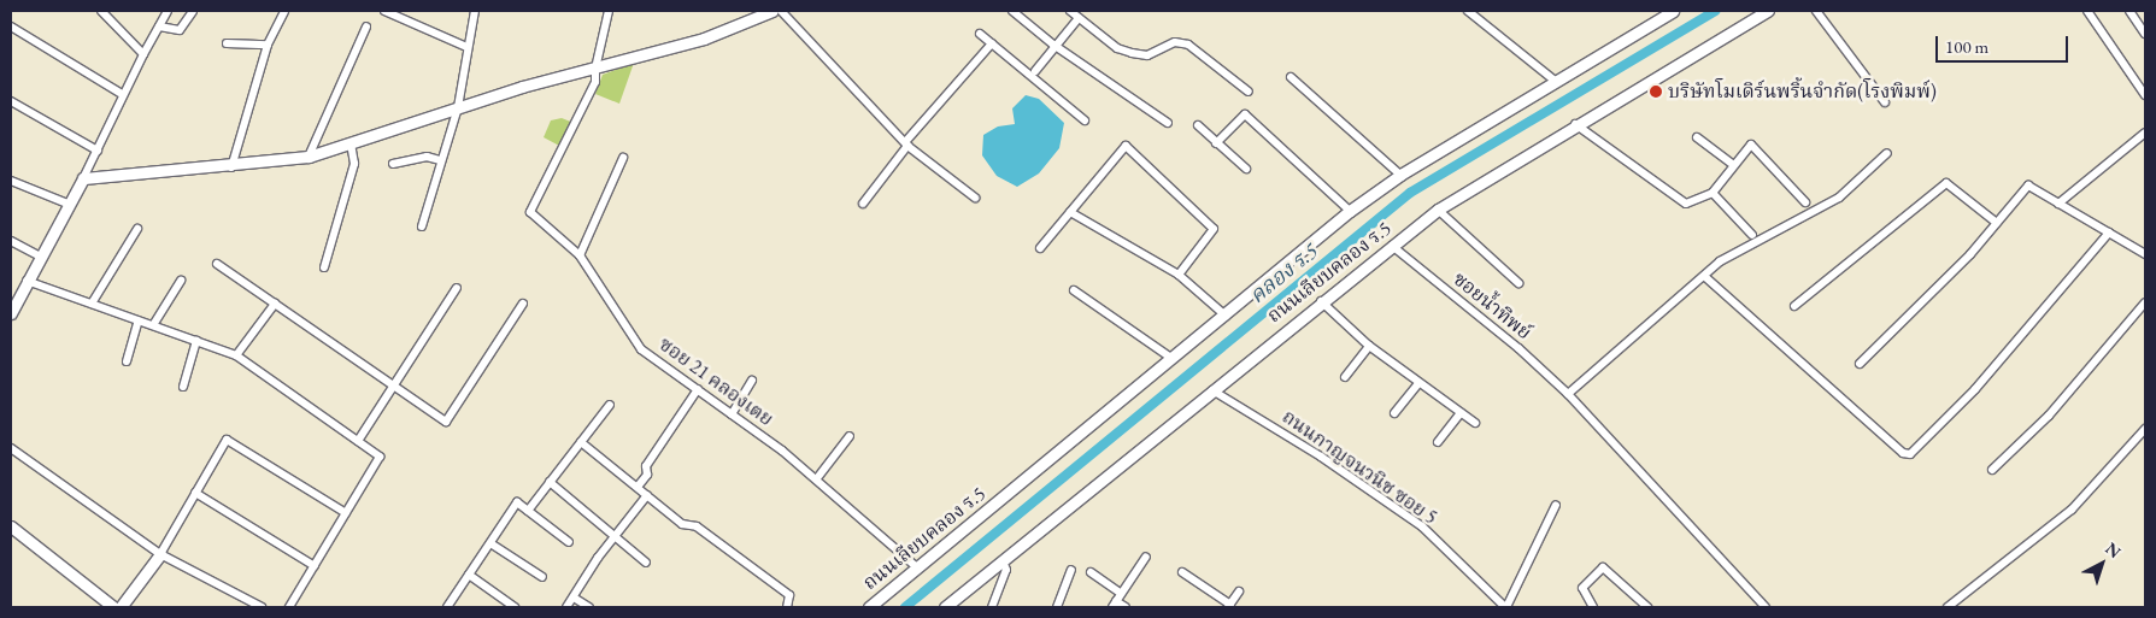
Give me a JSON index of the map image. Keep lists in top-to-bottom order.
{
  "streets": {
    "street": [
      "ถนนเลียบคลอง ร.5",
      "ซอยน้ำทิพย์",
      "ซอย 21 คลองเตย",
      "ถนนกาญจนวนิช ซอย 5"
    ]
  },
  "crossings": [
    ["ถนนเลียบคลอง ร.5", "ซอยน้ำทิพย์"],
    ["ถนนเลียบคลอง ร.5", "ซอย 21 คลองเตย"],
    ["ถนนเลียบคลอง ร.5", "ถนนกาญจนวนิช ซอย 5"]
  ],
  "water": ["คลอง ร.5"],
  "places": ["บริษัทโมเดิร์นพริ้นจำกัด(โรงพิมพ์)"],
  "scale_bar": "100 m",
  "north": "top right"
}
